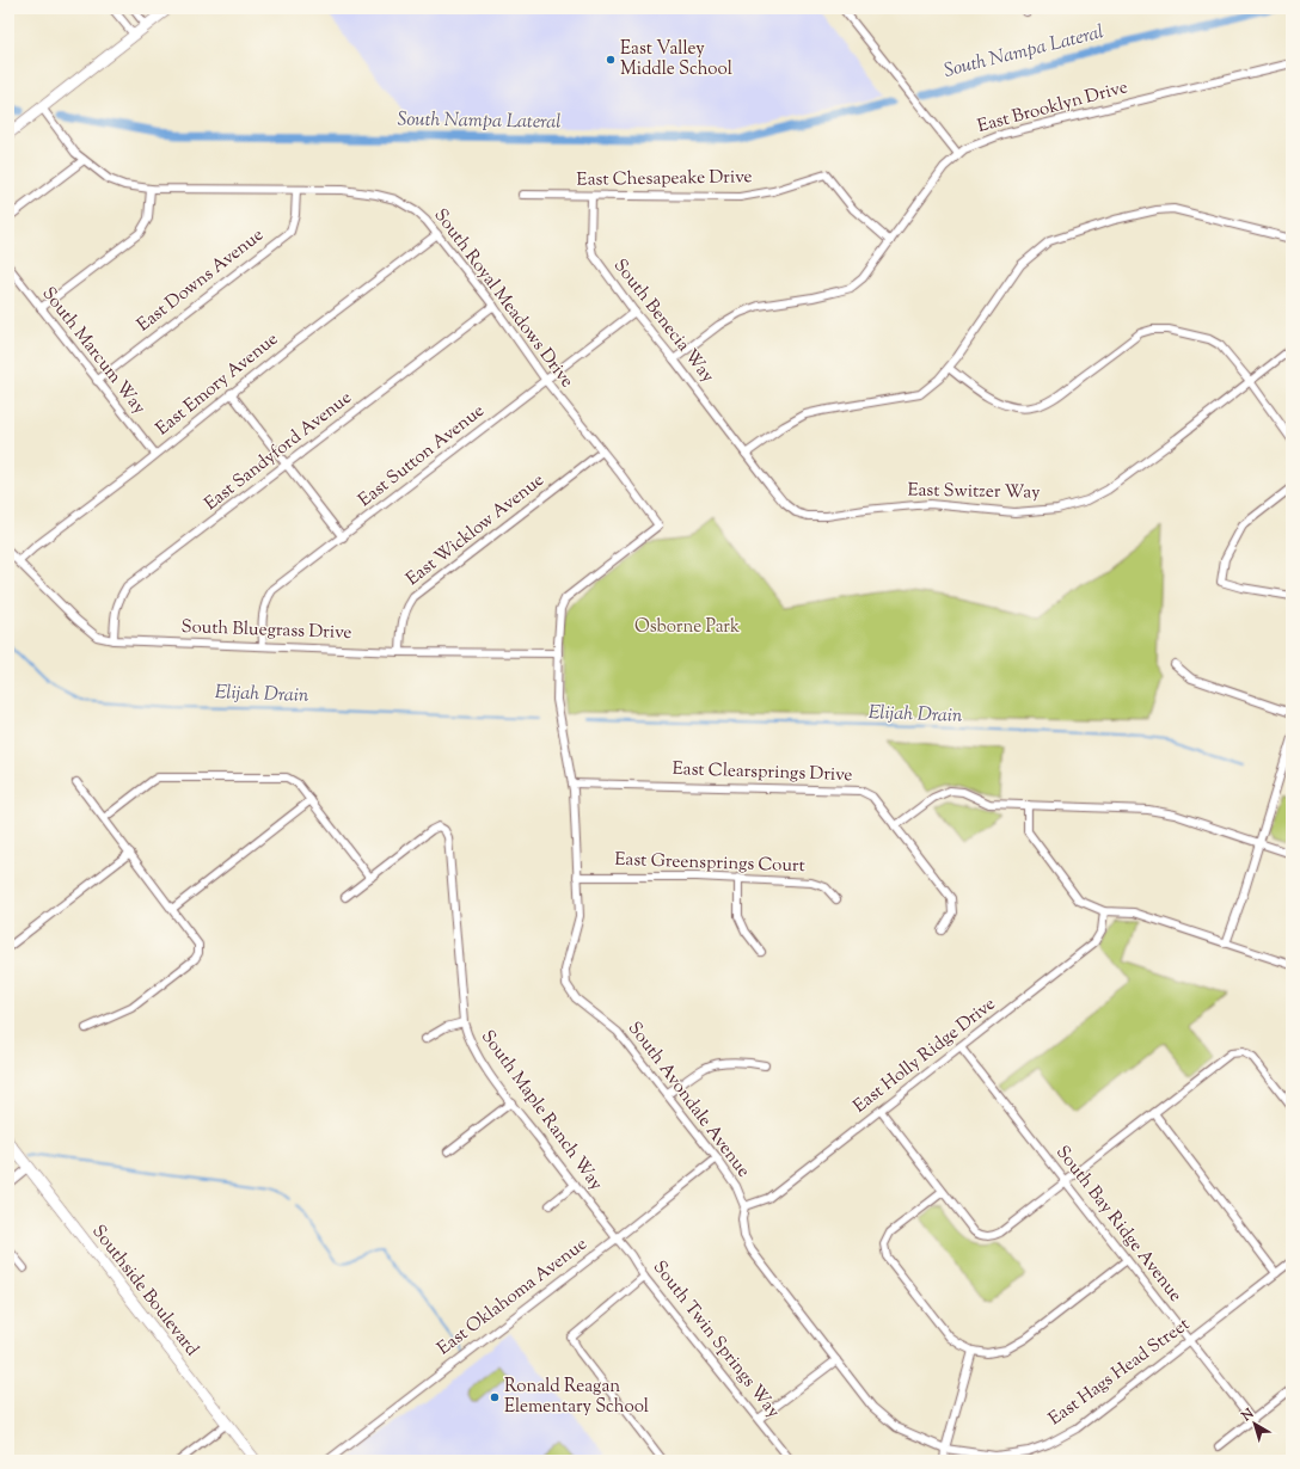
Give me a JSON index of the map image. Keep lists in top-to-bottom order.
{
  "streets": {
    "main road": ["Southside Boulevard"],
    "street": [
      "East Brooklyn Drive",
      "East Chesapeake Drive",
      "East Downs Avenue",
      "South Royal Meadows Drive",
      "South Benecia Way",
      "South Marcum Way",
      "East Emory Avenue",
      "East Sandyford Avenue",
      "East Sutton Avenue",
      "East Switzer Way",
      "East Wicklow Avenue",
      "South Bluegrass Drive",
      "East Clearsprings Drive",
      "East Greensprings Court",
      "East Holly Ridge Drive",
      "South Avondale Avenue",
      "South Maple Ranch Way",
      "South Bay Ridge Avenue",
      "East Oklahoma Avenue",
      "South Twin Springs Way",
      "East Hags Head Street"
    ]
  },
  "crossings": [
    ["East Brooklyn Drive", "East Chesapeake Drive"],
    ["East Brooklyn Drive", "South Benecia Way"],
    ["East Chesapeake Drive", "South Benecia Way"],
    ["East Downs Avenue", "South Royal Meadows Drive"],
    ["East Downs Avenue", "South Marcum Way"],
    ["South Royal Meadows Drive", "East Emory Avenue"],
    ["South Royal Meadows Drive", "East Sandyford Avenue"],
    ["South Royal Meadows Drive", "East Sutton Avenue"],
    ["South Royal Meadows Drive", "East Wicklow Avenue"],
    ["South Royal Meadows Drive", "South Avondale Avenue"],
    ["South Benecia Way", "East Sutton Avenue"],
    ["South Benecia Way", "East Switzer Way"],
    ["South Marcum Way", "East Emory Avenue"],
    ["East Emory Avenue", "South Bluegrass Drive"],
    ["East Sandyford Avenue", "South Bluegrass Drive"],
    ["East Sutton Avenue", "South Bluegrass Drive"],
    ["East Wicklow Avenue", "South Bluegrass Drive"],
    ["South Bluegrass Drive", "South Avondale Avenue"],
    ["East Clearsprings Drive", "South Avondale Avenue"],
    ["East Greensprings Court", "South Avondale Avenue"],
    ["East Holly Ridge Drive", "South Avondale Avenue"],
    ["East Holly Ridge Drive", "South Bay Ridge Avenue"],
    ["South Avondale Avenue", "East Oklahoma Avenue"],
    ["South Avondale Avenue", "East Hags Head Street"],
    ["South Maple Ranch Way", "East Oklahoma Avenue"],
    ["South Maple Ranch Way", "South Twin Springs Way"],
    ["South Bay Ridge Avenue", "East Hags Head Street"],
    ["East Oklahoma Avenue", "South Twin Springs Way"]
  ],
  "water": ["South Nampa Lateral", "Elijah Drain"],
  "parks": ["Osborne Park"],
  "places": ["East Valley Middle School", "Ronald Reagan Elementary School"],
  "north": "top left"
}
